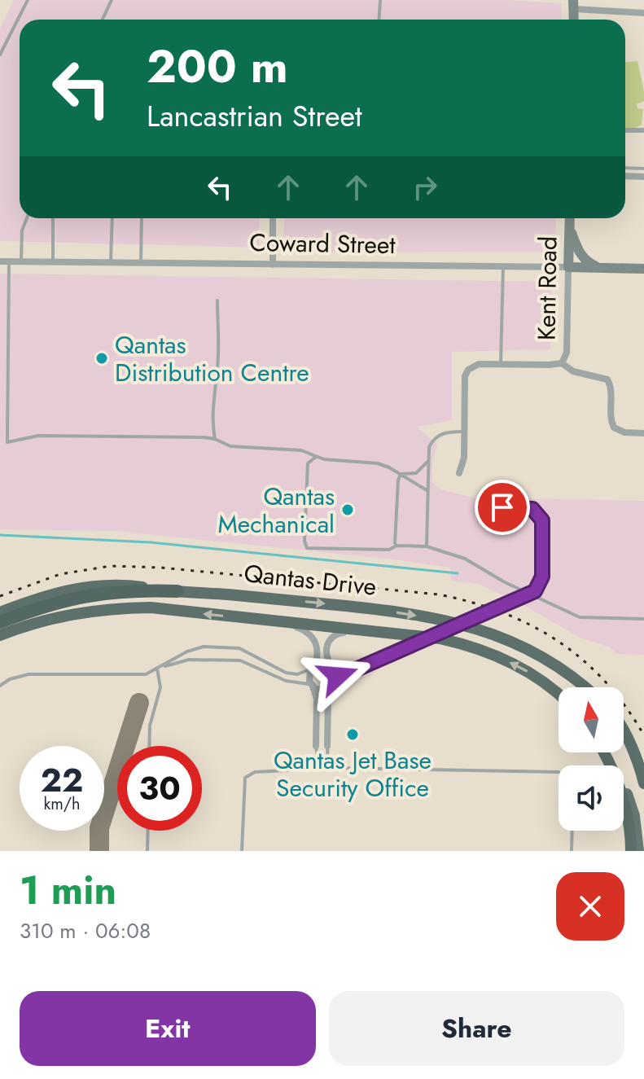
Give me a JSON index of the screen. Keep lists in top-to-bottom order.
{
  "streets": {
    "highway": ["Qantas Drive"],
    "main road": ["Coward Street", "Kent Road"]
  },
  "crossings": [
    ["Coward Street", "Kent Road"]
  ],
  "places": ["Qantas Distribution Centre", "Qantas Mechanical", "Qantas Jet Base Security Office"],
  "north": "top",
  "page": {
    "turn": ["200 m", "Lancastrian Street"],
    "speed": "22 km/h",
    "limit": "30",
    "heading": ["1 min", "310 m · 06:08"],
    "buttons": ["Exit", "Share"]
  }
}
